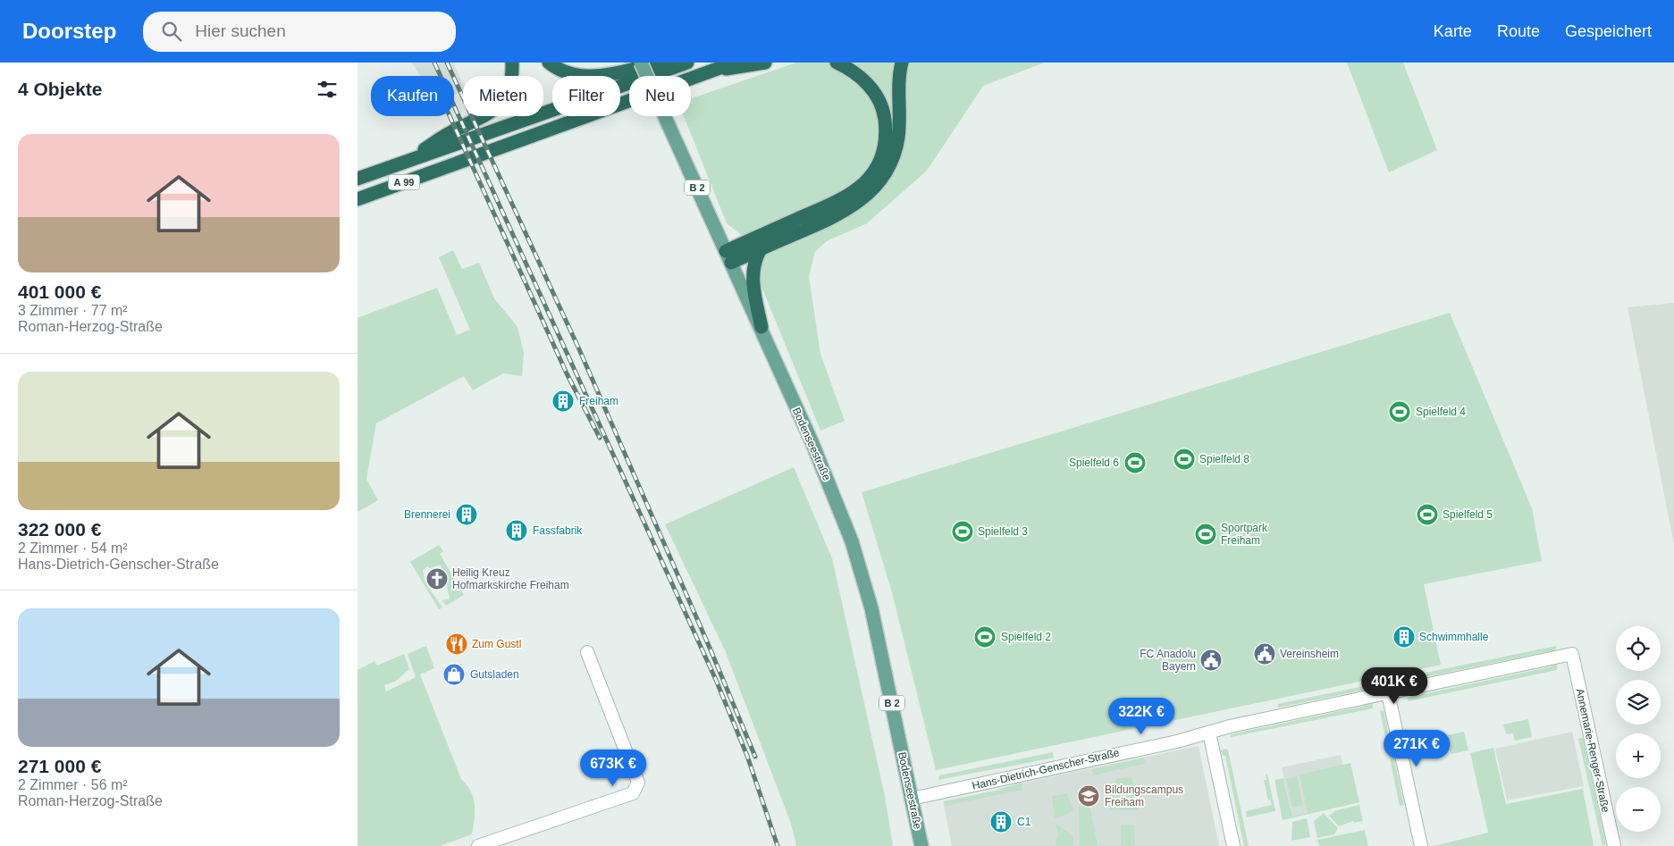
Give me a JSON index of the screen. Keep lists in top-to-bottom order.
{
  "streets": {
    "highway": ["A 99"],
    "main road": ["B 2", "Bodenseestraße"],
    "street": ["Annemarie-Renger-Straße", "Hans-Dietrich-Genscher-Straße"]
  },
  "crossings": [
    ["Bodenseestraße", "Hans-Dietrich-Genscher-Straße"],
    ["Annemarie-Renger-Straße", "Hans-Dietrich-Genscher-Straße"]
  ],
  "places": {
    "building": [
      "Freiham",
      "Brennerei",
      "Fassfabrik",
      "Schwimmhalle",
      "C1"
    ],
    "sports": [
      "Spielfeld 4",
      "Spielfeld 8",
      "Spielfeld 6",
      "Spielfeld 5",
      "Spielfeld 3",
      "Sportpark Freiham",
      "Spielfeld 2"
    ],
    "church": ["Heilig Kreuz Hofmarkskirche Freiham"],
    "restaurant": ["Zum Gustl"],
    "public building": ["Vereinsheim", "FC Anadolu Bayern"],
    "shop": ["Gutsladen"],
    "school or university": ["Bildungscampus Freiham"]
  },
  "page": {
    "header": "Doorstep",
    "search": "Hier suchen",
    "nav": ["Karte", "Route", "Gespeichert"],
    "heading": "4 Objekte",
    "chip": [
      "Kaufen",
      "Mieten",
      "Filter",
      "Neu"
    ],
    "list": [
      {
        "name": "401 000 €",
        "note": "3 Zimmer · 77 m² · Roman-Herzog-Straße"
      },
      {
        "name": "322 000 €",
        "note": "2 Zimmer · 54 m² · Hans-Dietrich-Genscher-Straße"
      },
      {
        "name": "271 000 €",
        "note": "2 Zimmer · 56 m² · Roman-Herzog-Straße"
      }
    ],
    "map_buttons": ["+", "−"],
    "price": [
      "401K €",
      "322K €",
      "271K €",
      "673K €"
    ]
  }
}
